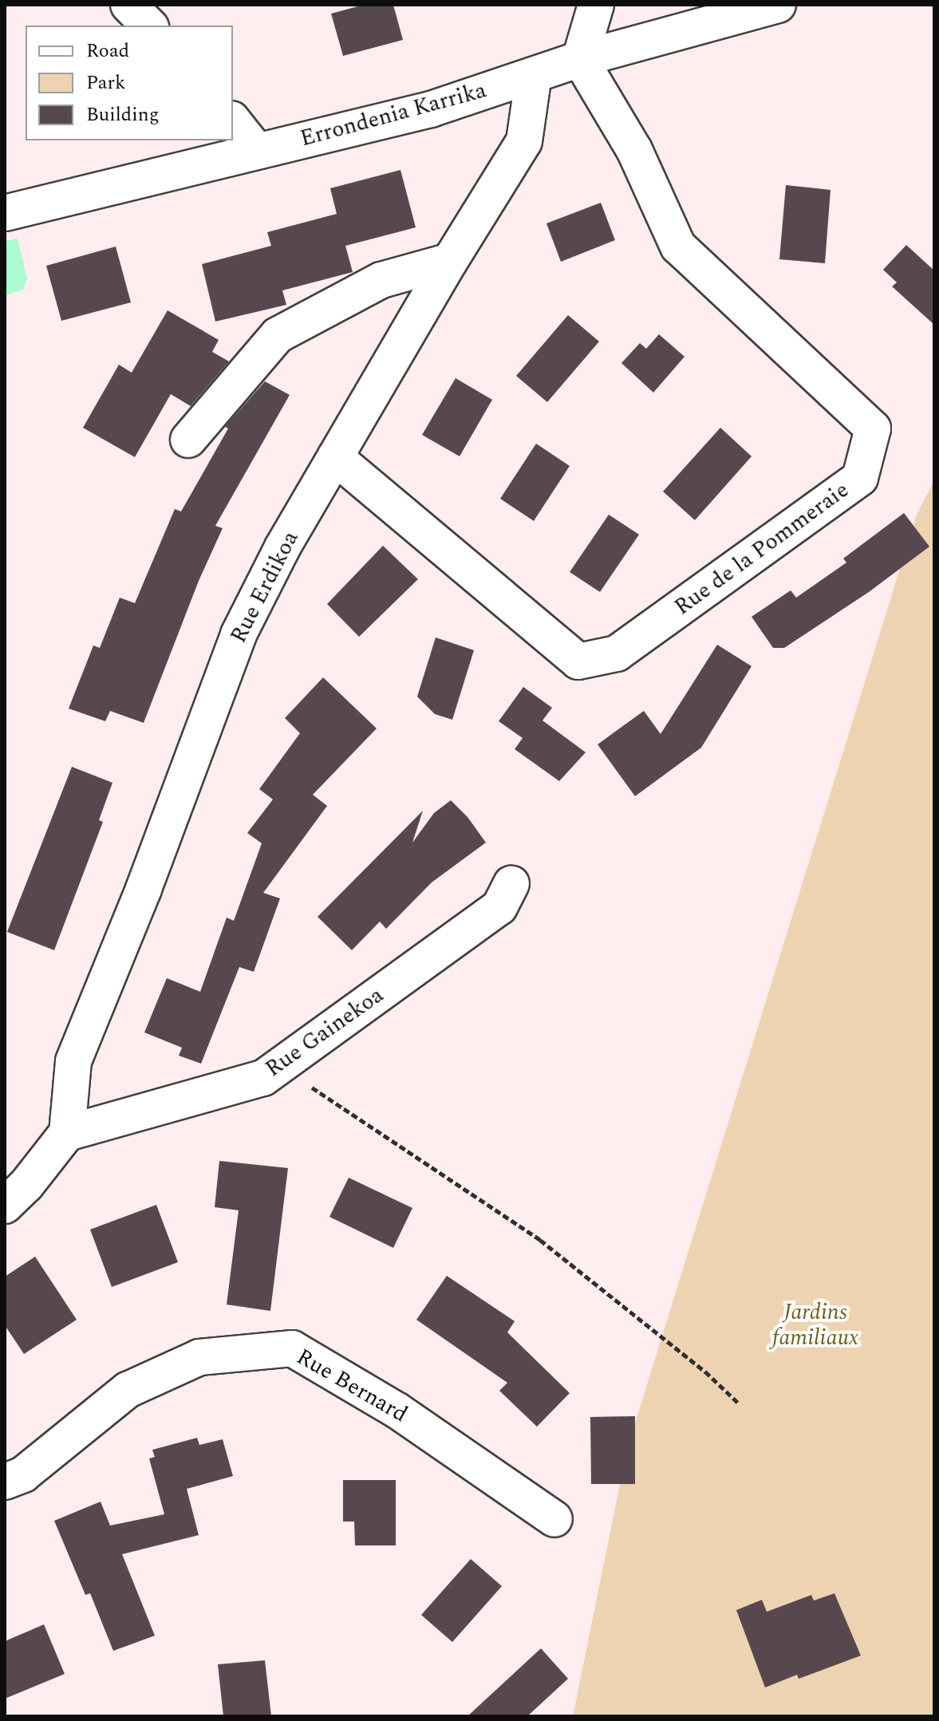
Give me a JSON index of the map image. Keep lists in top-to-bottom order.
{
  "streets": {
    "street": [
      "Errondenia Karrika",
      "Rue de la Pommeraie",
      "Rue Erdikoa",
      "Rue Gainekoa",
      "Rue Bernard"
    ]
  },
  "crossings": [
    ["Errondenia Karrika", "Rue de la Pommeraie"],
    ["Errondenia Karrika", "Rue Erdikoa"],
    ["Rue de la Pommeraie", "Rue Erdikoa"],
    ["Rue Erdikoa", "Rue Gainekoa"]
  ],
  "parks": ["Jardins familiaux"],
  "legend": ["Road", "Park", "Building"]
}
